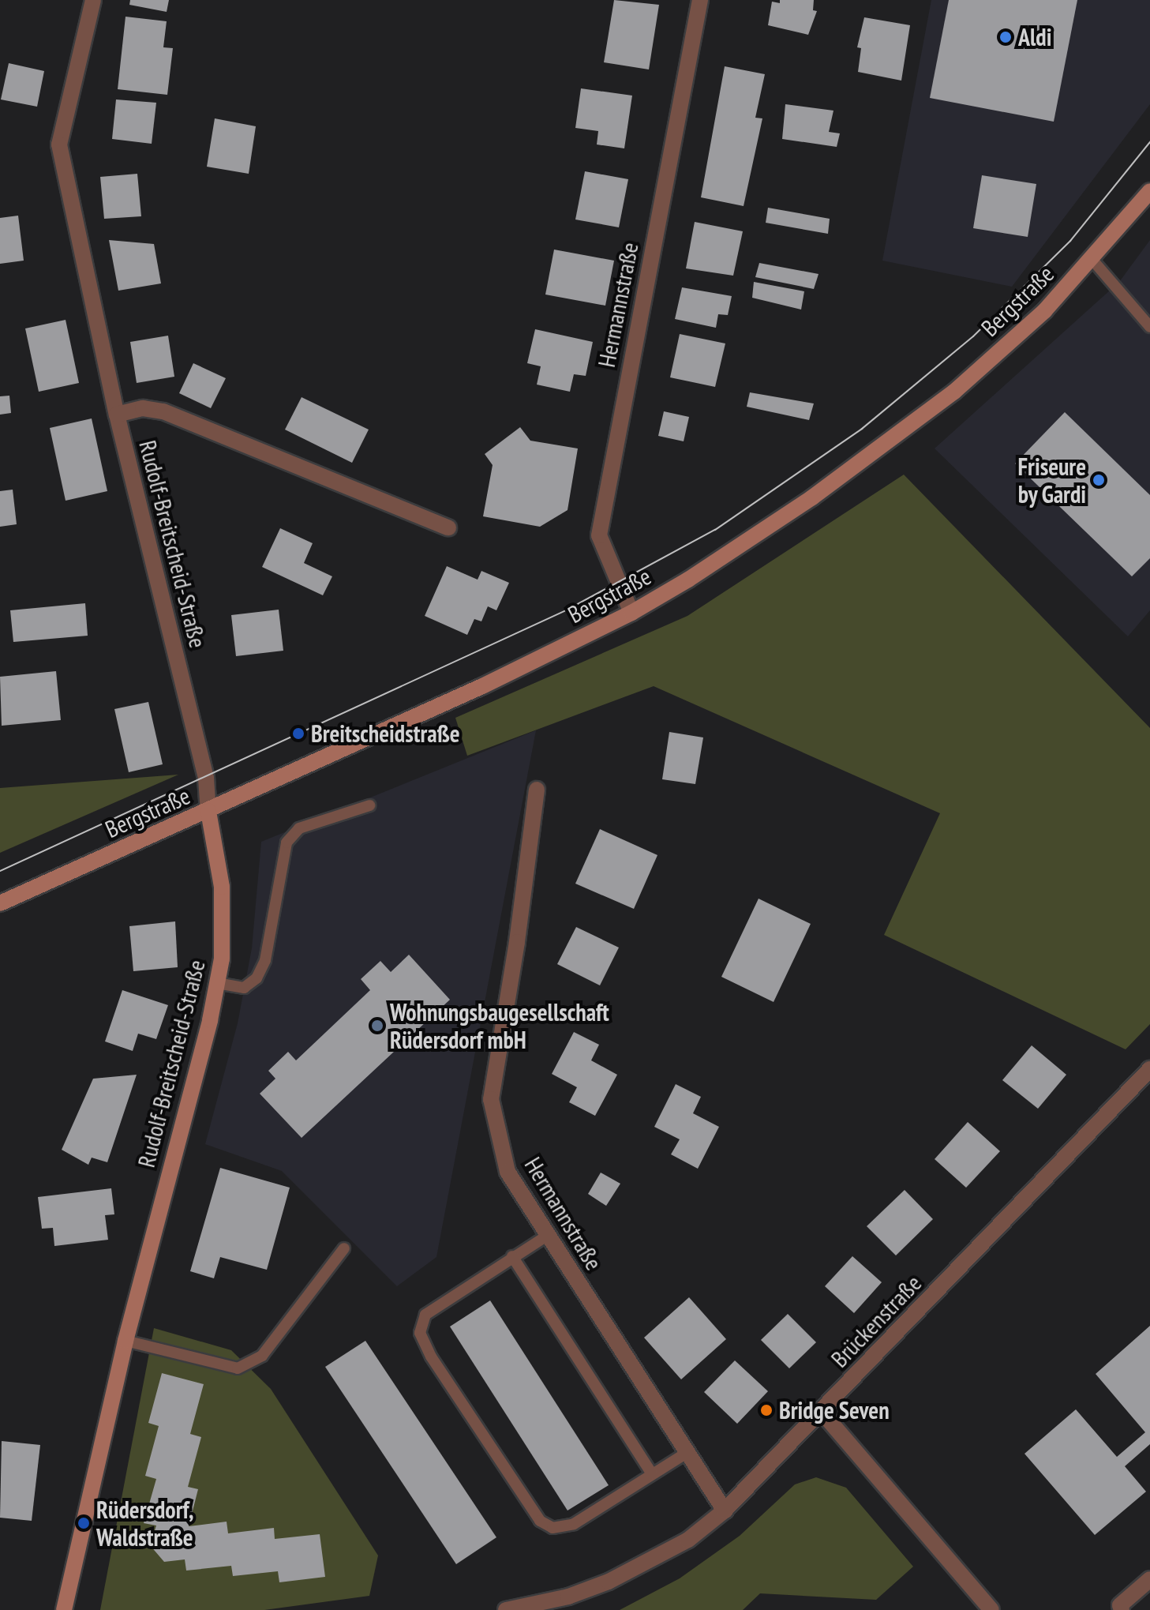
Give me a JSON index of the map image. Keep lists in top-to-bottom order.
{
  "streets": {
    "street": [
      "Bergstraße",
      "Hermannstraße",
      "Rudolf-Breitscheid-Straße",
      "Brückenstraße"
    ]
  },
  "crossings": [
    ["Bergstraße", "Hermannstraße"],
    ["Bergstraße", "Rudolf-Breitscheid-Straße"],
    ["Hermannstraße", "Brückenstraße"]
  ],
  "places": [
    "Aldi",
    "Friseure by Gardi",
    "Breitscheidstraße",
    "Wohnungsbaugesellschaft Rüdersdorf mbH",
    "Bridge Seven",
    "Rüdersdorf, Waldstraße"
  ]
}
